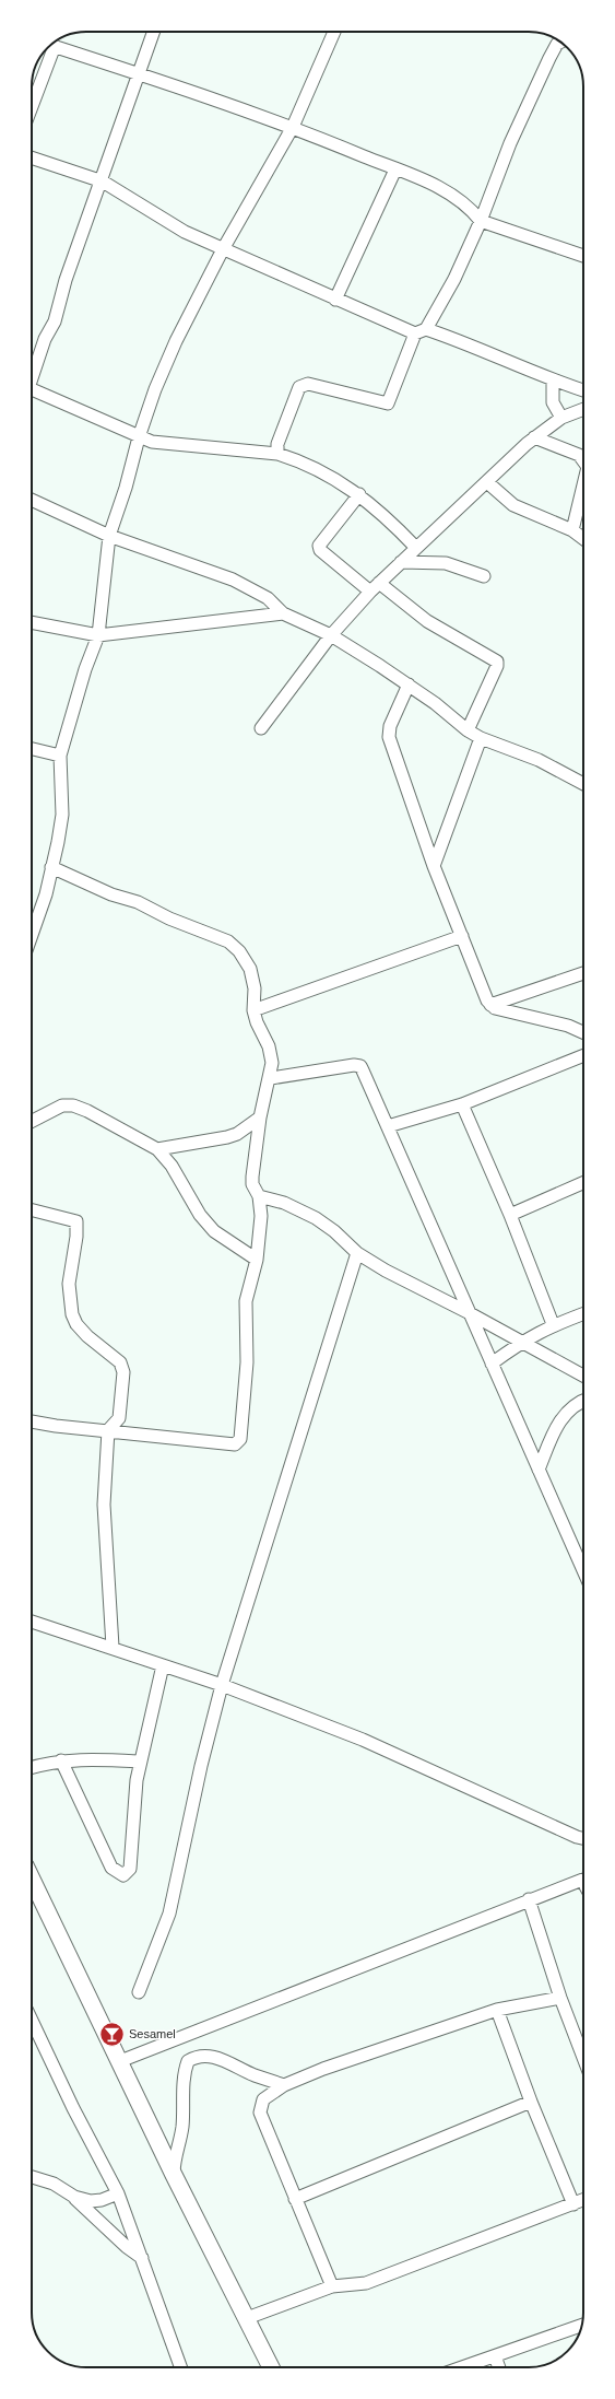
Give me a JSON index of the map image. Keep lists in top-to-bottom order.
{
  "places": {
    "bar": ["Sesamel"]
  }
}
